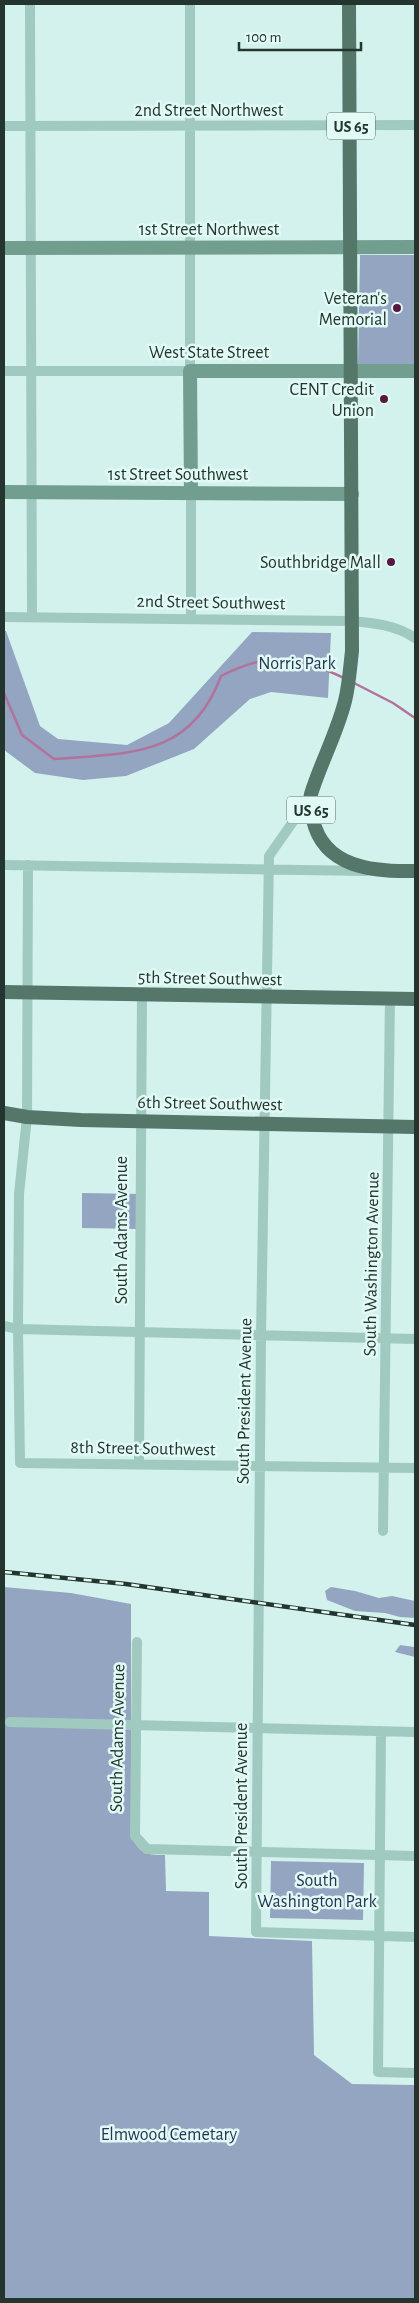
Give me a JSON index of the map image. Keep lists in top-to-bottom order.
{
  "streets": {
    "main road": [
      "US 65",
      "1st Street Northwest",
      "West State Street",
      "1st Street Southwest",
      "5th Street Southwest",
      "6th Street Southwest"
    ],
    "street": [
      "2nd Street Northwest",
      "2nd Street Southwest",
      "South Adams Avenue",
      "South Washington Avenue",
      "South President Avenue",
      "8th Street Southwest"
    ]
  },
  "crossings": [
    ["2nd Street Northwest", "US 65"],
    ["US 65", "1st Street Northwest"],
    ["US 65", "West State Street"],
    ["US 65", "1st Street Southwest"],
    ["US 65", "2nd Street Southwest"],
    ["5th Street Southwest", "South Adams Avenue"],
    ["5th Street Southwest", "South Washington Avenue"],
    ["5th Street Southwest", "South President Avenue"],
    ["6th Street Southwest", "South Adams Avenue"],
    ["6th Street Southwest", "South Washington Avenue"],
    ["6th Street Southwest", "South President Avenue"],
    ["South Adams Avenue", "South President Avenue"],
    ["South Adams Avenue", "8th Street Southwest"],
    ["South Washington Avenue", "8th Street Southwest"],
    ["South President Avenue", "8th Street Southwest"]
  ],
  "parks": ["Norris Park", "South Washington Park", "Elmwood Cemetary"],
  "places": ["Veteran's Memorial", "CENT Credit Union", "Southbridge Mall"],
  "scale_bar": "100 m"
}
